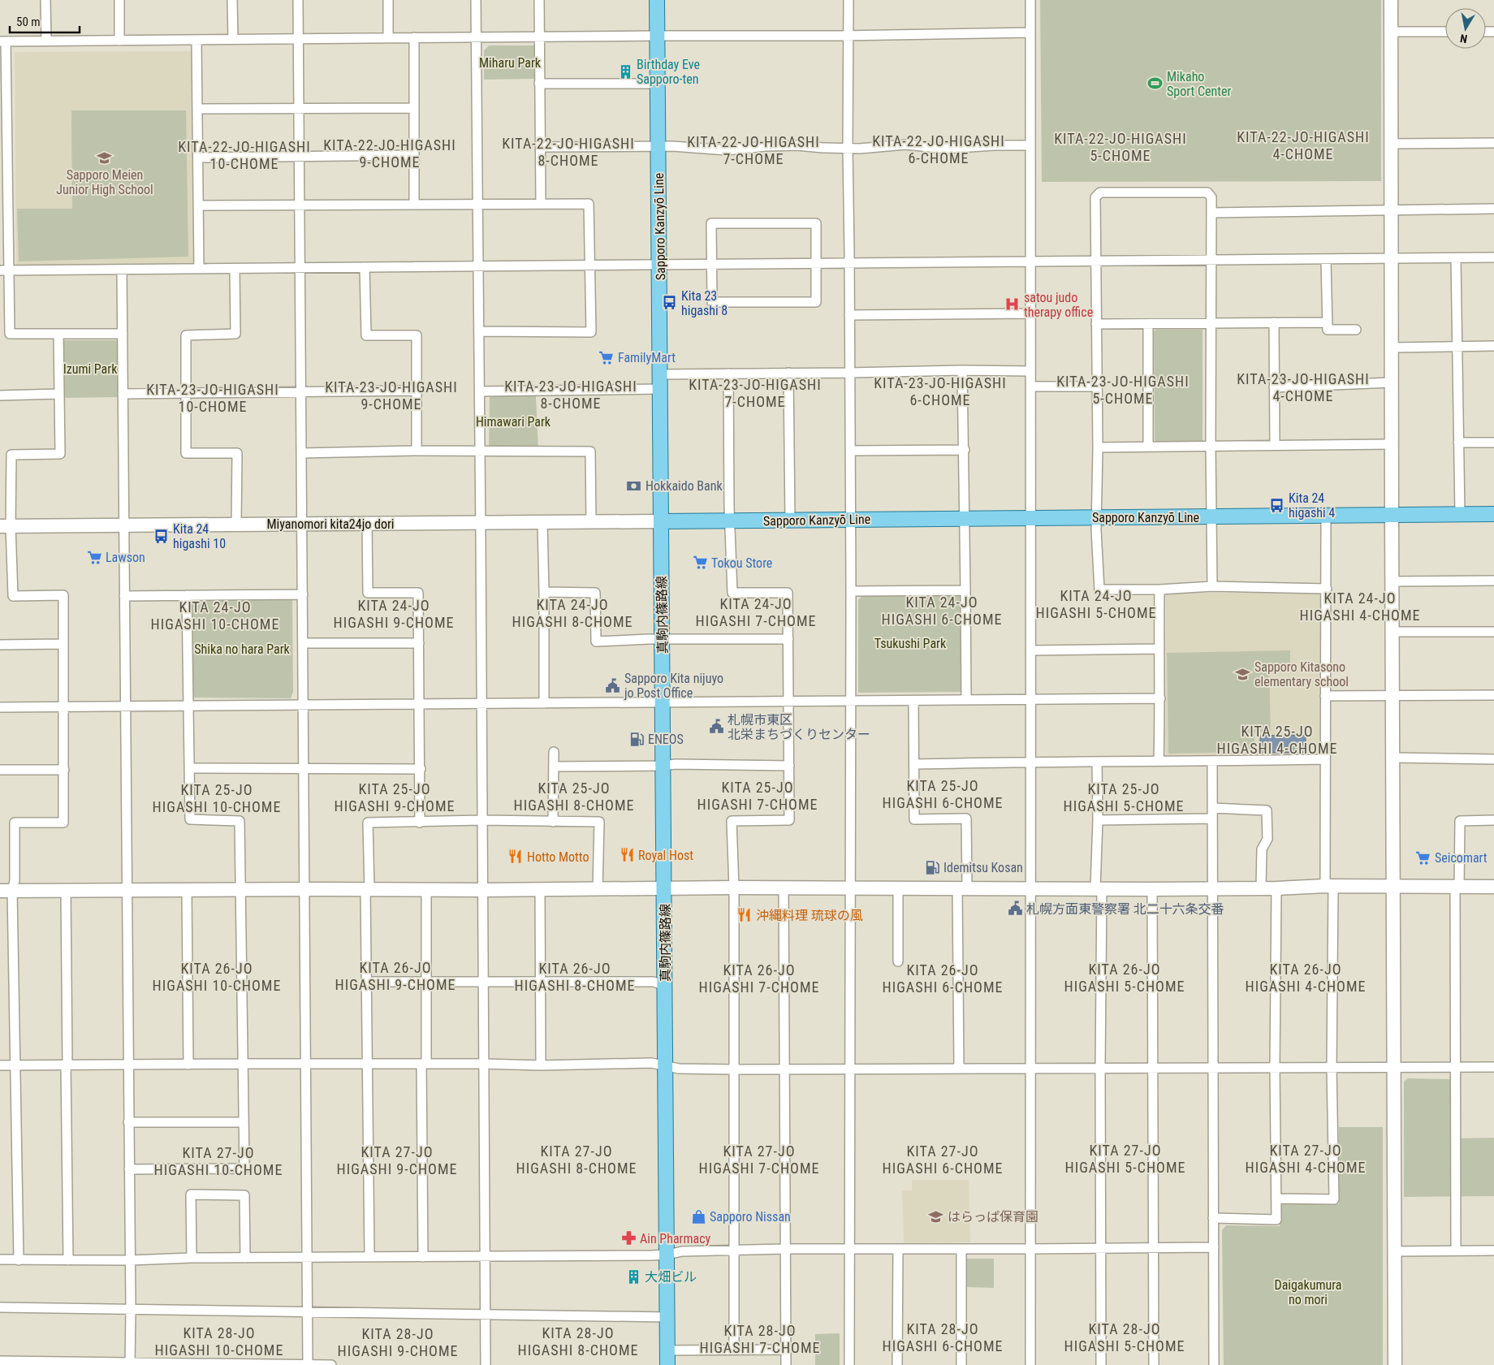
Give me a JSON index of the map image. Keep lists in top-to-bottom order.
{
  "streets": {
    "main road": ["Sapporo Kanzyō Line", "真駒内篠路線"],
    "street": ["Miyanomori kita24jo dori"]
  },
  "crossings": [
    ["Sapporo Kanzyō Line", "Miyanomori kita24jo dori"],
    ["Sapporo Kanzyō Line", "真駒内篠路線"],
    ["Miyanomori kita24jo dori", "真駒内篠路線"]
  ],
  "districts": [
    "KITA-22-JO-HIGASHI 4-CHOME",
    "KITA-22-JO-HIGASHI 5-CHOME",
    "KITA-22-JO-HIGASHI 6-CHOME",
    "KITA-22-JO-HIGASHI 7-CHOME",
    "KITA-22-JO-HIGASHI 8-CHOME",
    "KITA-22-JO-HIGASHI 9-CHOME",
    "KITA-22-JO-HIGASHI 10-CHOME",
    "KITA-23-JO-HIGASHI 4-CHOME",
    "KITA-23-JO-HIGASHI 5-CHOME",
    "KITA-23-JO-HIGASHI 6-CHOME",
    "KITA-23-JO-HIGASHI 7-CHOME",
    "KITA-23-JO-HIGASHI 8-CHOME",
    "KITA-23-JO-HIGASHI 9-CHOME",
    "KITA-23-JO-HIGASHI 10-CHOME",
    "KITA 24-JO HIGASHI 5-CHOME",
    "KITA 24-JO HIGASHI 4-CHOME",
    "KITA 24-JO HIGASHI 6-CHOME",
    "KITA 24-JO HIGASHI 7-CHOME",
    "KITA 24-JO HIGASHI 8-CHOME",
    "KITA 24-JO HIGASHI 9-CHOME",
    "KITA 24-JO HIGASHI 10-CHOME",
    "KITA 25-JO HIGASHI 4-CHOME",
    "KITA 25-JO HIGASHI 6-CHOME",
    "KITA 25-JO HIGASHI 7-CHOME",
    "KITA 25-JO HIGASHI 8-CHOME",
    "KITA 25-JO HIGASHI 9-CHOME",
    "KITA 25-JO HIGASHI 5-CHOME",
    "KITA 25-JO HIGASHI 10-CHOME",
    "KITA 26-JO HIGASHI 9-CHOME",
    "KITA 26-JO HIGASHI 10-CHOME",
    "KITA 26-JO HIGASHI 8-CHOME",
    "KITA 26-JO HIGASHI 5-CHOME",
    "KITA 26-JO HIGASHI 4-CHOME",
    "KITA 26-JO HIGASHI 7-CHOME",
    "KITA 26-JO HIGASHI 6-CHOME",
    "KITA 27-JO HIGASHI 5-CHOME",
    "KITA 27-JO HIGASHI 4-CHOME",
    "KITA 27-JO HIGASHI 8-CHOME",
    "KITA 27-JO HIGASHI 7-CHOME",
    "KITA 27-JO HIGASHI 6-CHOME",
    "KITA 27-JO HIGASHI 9-CHOME",
    "KITA 27-JO HIGASHI 10-CHOME",
    "KITA 28-JO HIGASHI 6-CHOME",
    "KITA 28-JO HIGASHI 5-CHOME",
    "KITA 28-JO HIGASHI 7-CHOME",
    "KITA 28-JO HIGASHI 10-CHOME",
    "KITA 28-JO HIGASHI 8-CHOME",
    "KITA 28-JO HIGASHI 9-CHOME"
  ],
  "parks": [
    "Miharu Park",
    "Izumi Park",
    "Himawari Park",
    "Tsukushi Park",
    "Shika no hara Park",
    "Daigakumura no mori"
  ],
  "places": {
    "building": ["Birthday Eve Sapporo-ten", "大畑ビル"],
    "sports": ["Mikaho Sport Center"],
    "school or university": ["Sapporo Meien Junior High School", "Sapporo Kitasono elementary school", "はらっぱ保育園"],
    "bus stop": ["Kita 23 higashi 8", "Kita 24 higashi 4", "Kita 24 higashi 10"],
    "hospital": ["satou judo therapy office"],
    "supermarket": [
      "FamilyMart",
      "Lawson",
      "Tokou Store",
      "Seicomart"
    ],
    "bank": ["Hokkaido Bank"],
    "public building": ["Sapporo Kita nijuyo jo Post Office", "札幌市東区 北栄まちづくりセンター", "札幌方面東警察署 北二十六条交番"],
    "fuel station": ["ENEOS", "Idemitsu Kosan"],
    "restaurant": ["Royal Host", "Hotto Motto", "沖縄料理 琉球の風"],
    "shop": ["Sapporo Nissan"],
    "pharmacy": ["Ain Pharmacy"]
  },
  "scale_bar": "50 m",
  "north": "bottom"
}
